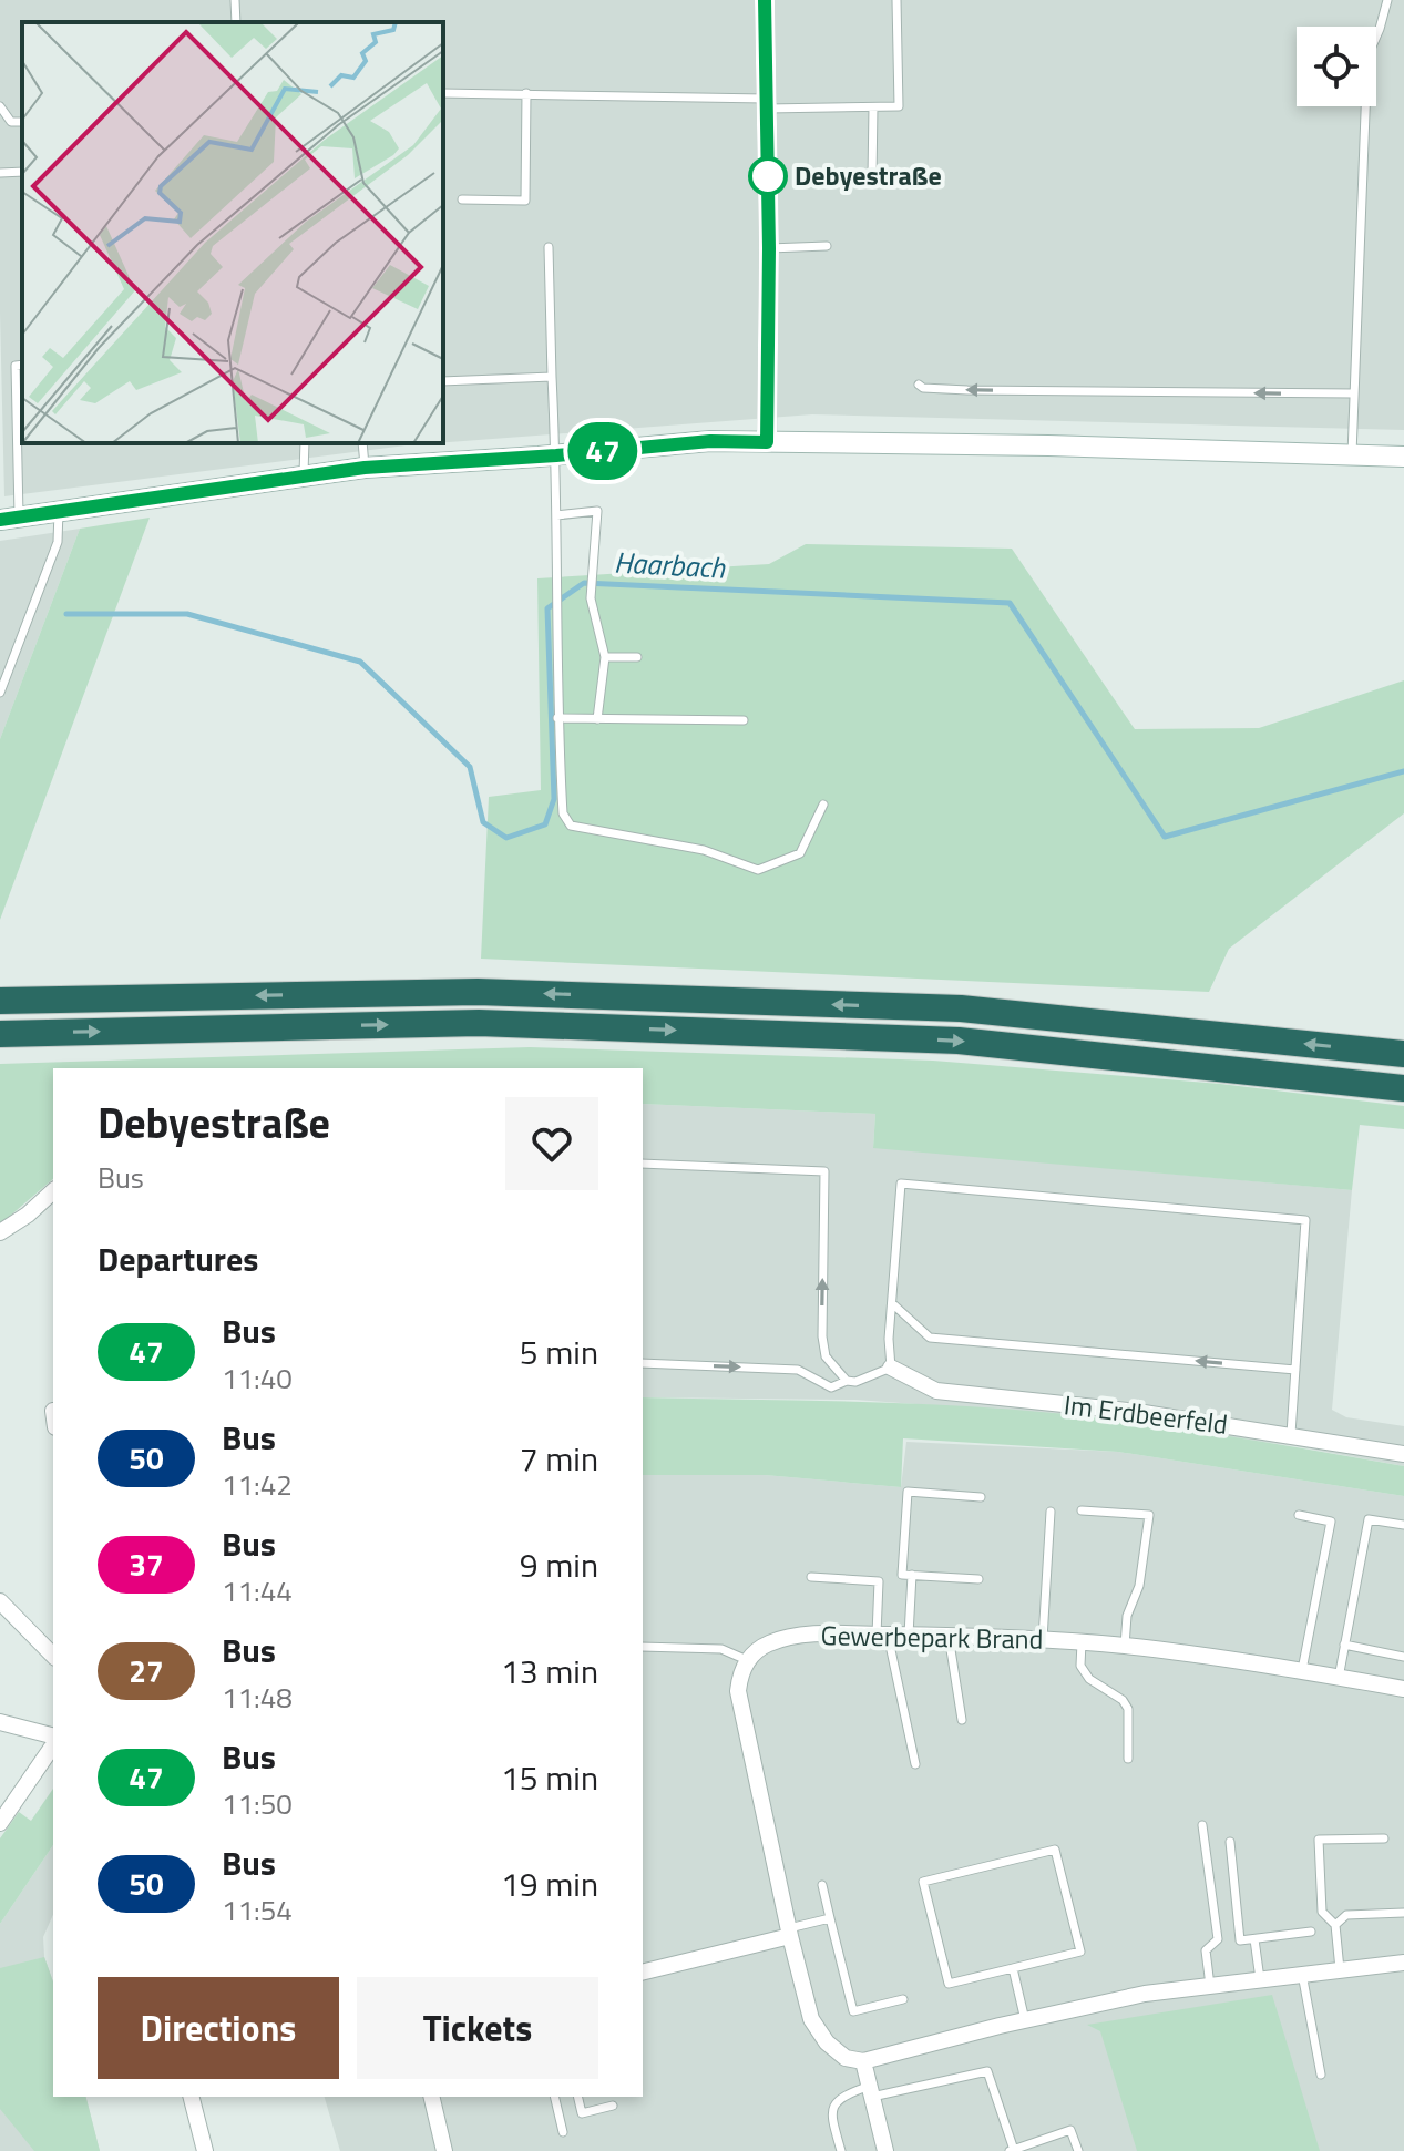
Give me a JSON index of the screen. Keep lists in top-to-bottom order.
{
  "streets": {
    "street": ["Im Erdbeerfeld", "Gewerbepark Brand"]
  },
  "water": ["Haarbach"],
  "places": ["Debyestraße"],
  "lines": ["bus line 47"],
  "page": {
    "on_map": "47",
    "heading": [
      ["Debyestraße", "Bus"],
      "Departures"
    ],
    "list": [
      {
        "mark": "47",
        "name": "Bus",
        "note": "11:40",
        "value": "5 min"
      },
      {
        "mark": "50",
        "name": "Bus",
        "note": "11:42",
        "value": "7 min"
      },
      {
        "mark": "37",
        "name": "Bus",
        "note": "11:44",
        "value": "9 min"
      },
      {
        "mark": "27",
        "name": "Bus",
        "note": "11:48",
        "value": "13 min"
      },
      {
        "mark": "47",
        "name": "Bus",
        "note": "11:50",
        "value": "15 min"
      },
      {
        "mark": "50",
        "name": "Bus",
        "note": "11:54",
        "value": "19 min"
      }
    ],
    "buttons": ["Directions", "Tickets"]
  }
}
